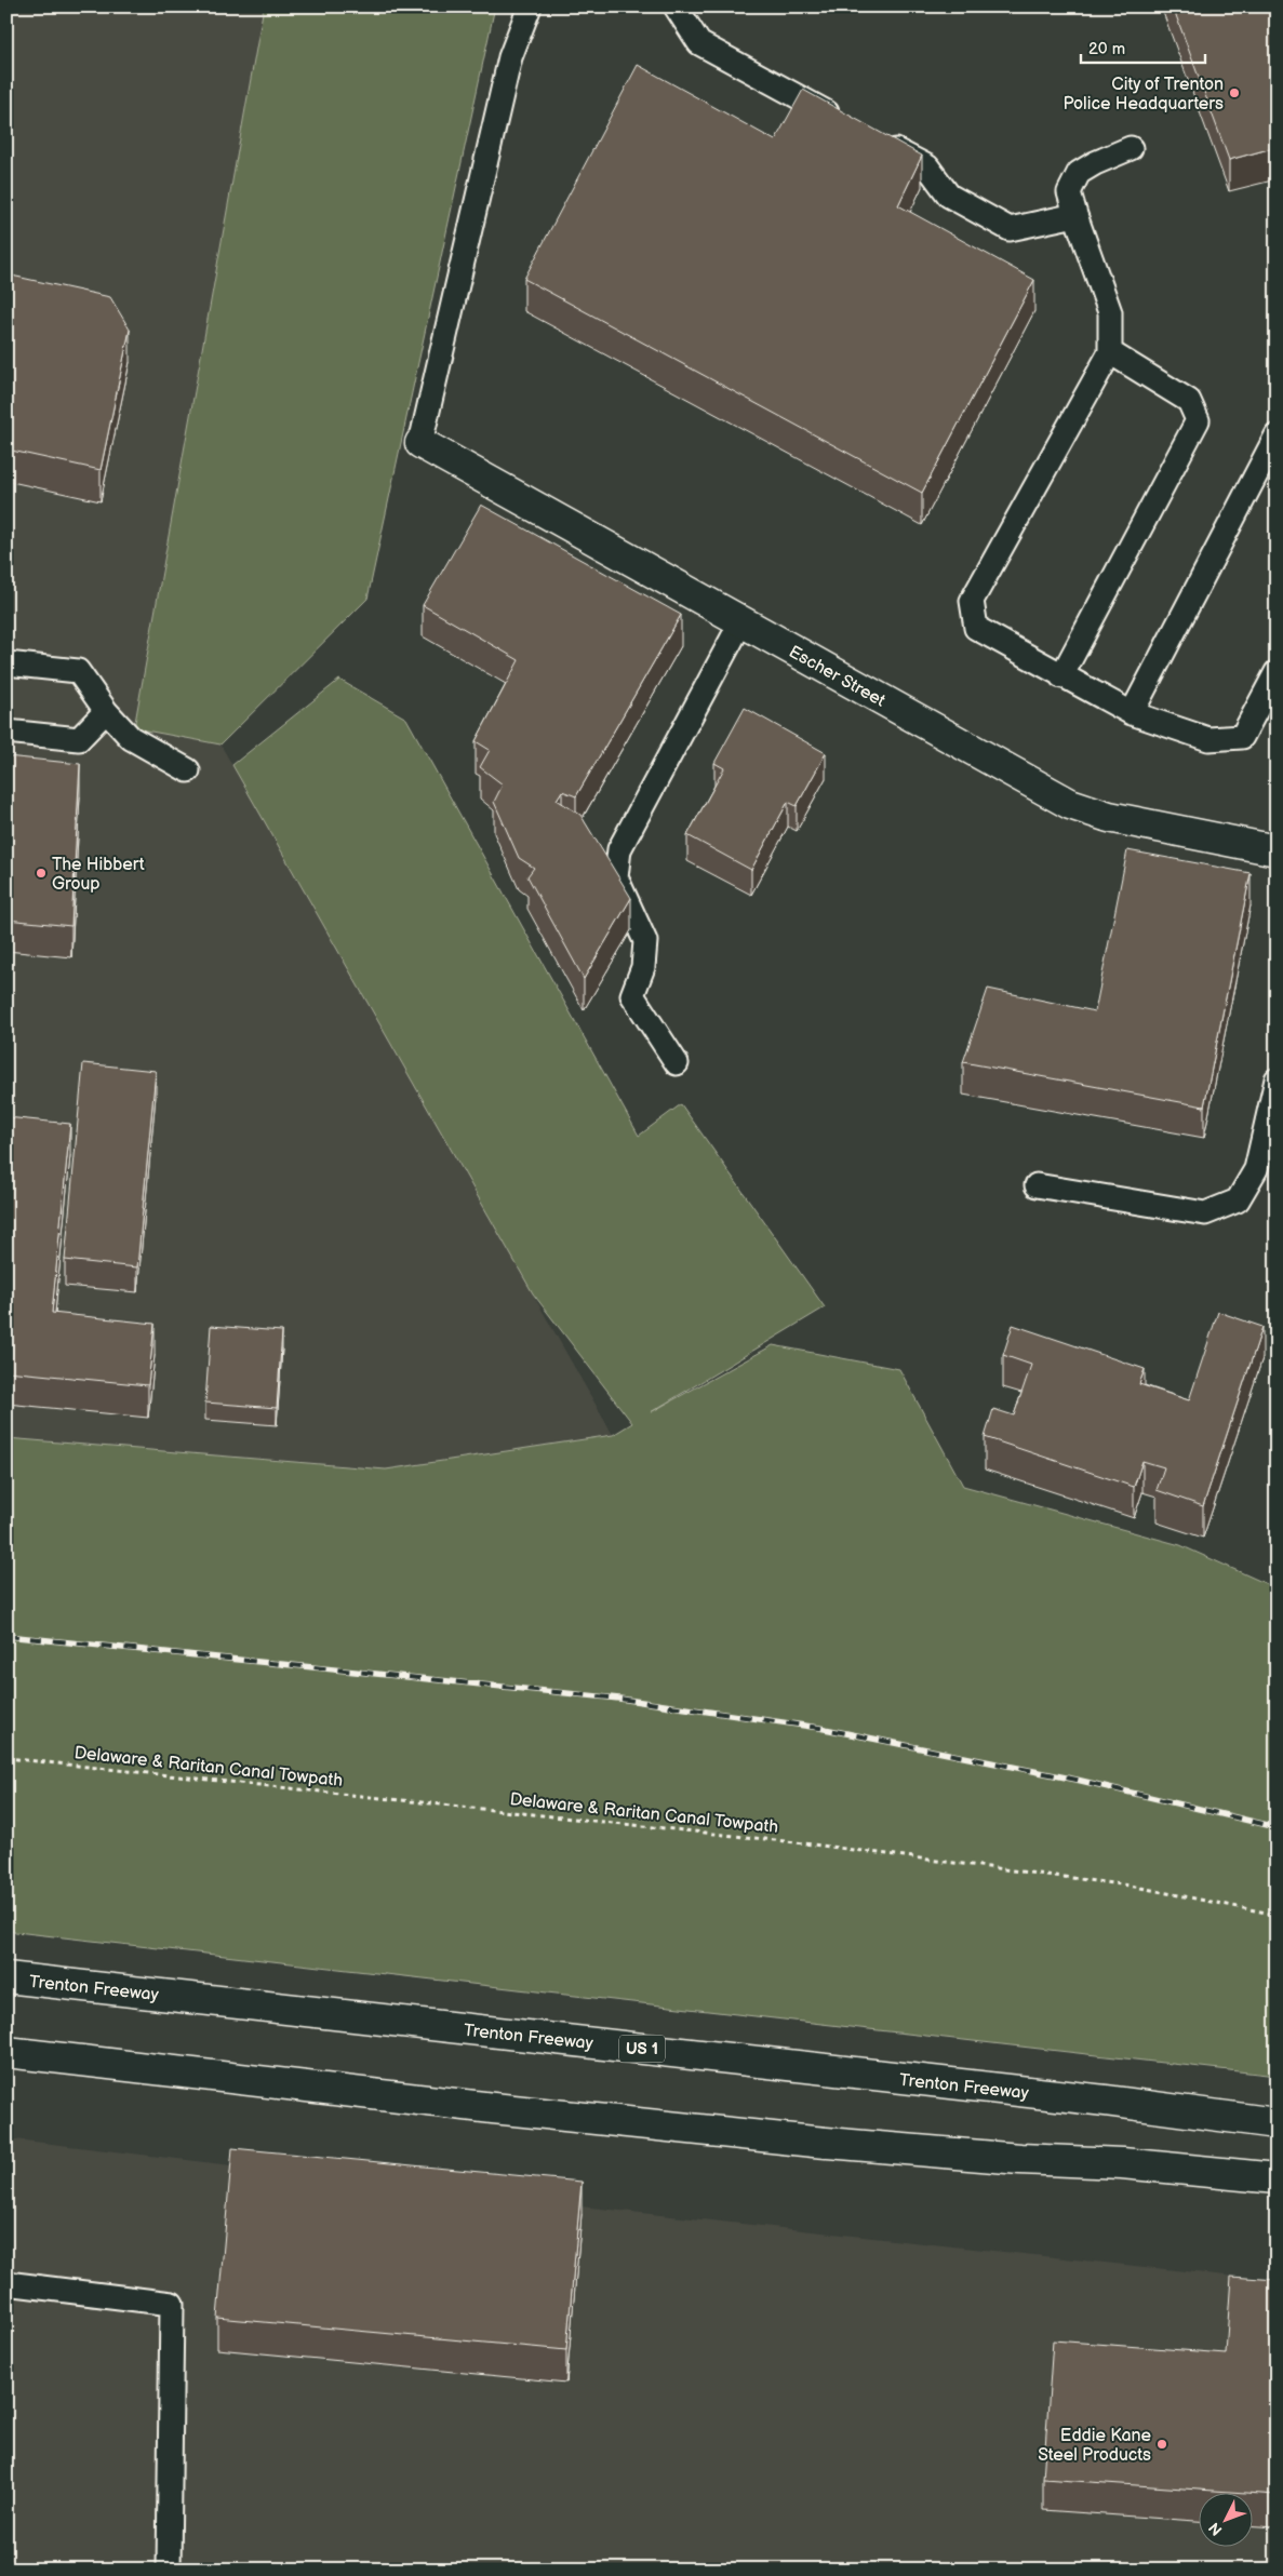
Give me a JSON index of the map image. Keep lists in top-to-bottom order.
{
  "streets": {
    "main road": ["Escher Street", "Trenton Freeway", "US 1"],
    "path": ["Delaware & Raritan Canal Towpath"]
  },
  "places": ["City of Trenton Police Headquarters", "The Hibbert Group", "Eddie Kane Steel Products"],
  "scale_bar": "20 m",
  "north": "bottom left"
}
